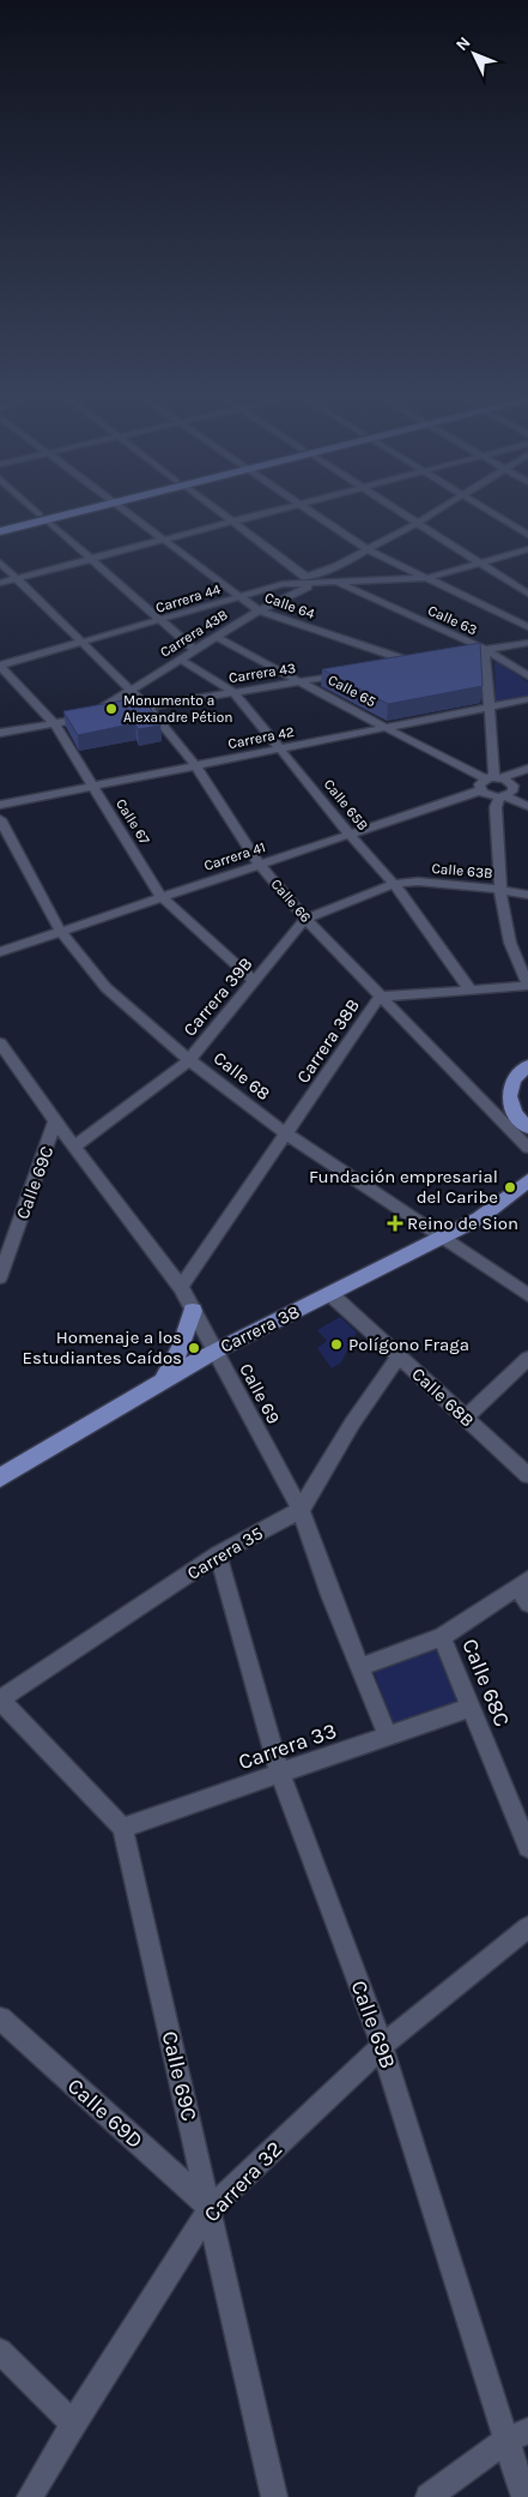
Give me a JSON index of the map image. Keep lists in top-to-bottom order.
{
  "streets": {
    "main road": ["Carrera 38"],
    "street": [
      "Carrera 44",
      "Calle 64",
      "Calle 63",
      "Carrera 43B",
      "Carrera 43",
      "Calle 65",
      "Carrera 42",
      "Calle 65B",
      "Calle 67",
      "Carrera 41",
      "Calle 63B",
      "Calle 66",
      "Carrera 39B",
      "Carrera 38B",
      "Calle 68",
      "Calle 69C",
      "Calle 69",
      "Calle 68B",
      "Carrera 35",
      "Calle 68C",
      "Carrera 33",
      "Calle 69B",
      "Calle 69D",
      "Carrera 32"
    ]
  },
  "crossings": [
    ["Carrera 44", "Calle 64"],
    ["Carrera 44", "Calle 63"],
    ["Carrera 44", "Carrera 43B"],
    ["Carrera 44", "Calle 67"],
    ["Carrera 44", "Calle 66"],
    ["Calle 64", "Carrera 43B"],
    ["Carrera 43B", "Calle 65"],
    ["Carrera 43B", "Calle 65B"],
    ["Carrera 43B", "Calle 66"],
    ["Carrera 43", "Calle 65"],
    ["Carrera 43", "Calle 65B"],
    ["Carrera 43", "Calle 66"],
    ["Calle 65", "Carrera 42"],
    ["Calle 65", "Carrera 41"],
    ["Carrera 42", "Calle 65B"],
    ["Carrera 42", "Calle 67"],
    ["Carrera 42", "Calle 66"],
    ["Calle 65B", "Carrera 41"],
    ["Calle 65B", "Calle 63B"],
    ["Calle 65B", "Carrera 39B"],
    ["Calle 65B", "Carrera 38B"],
    ["Calle 67", "Carrera 41"],
    ["Calle 67", "Carrera 39B"],
    ["Carrera 41", "Calle 66"],
    ["Carrera 41", "Calle 68"],
    ["Calle 63B", "Carrera 39B"],
    ["Calle 66", "Carrera 39B"],
    ["Calle 66", "Carrera 38B"],
    ["Carrera 39B", "Calle 68"],
    ["Carrera 39B", "Calle 69C"],
    ["Carrera 39B", "Calle 69"],
    ["Carrera 38B", "Calle 68"],
    ["Carrera 38B", "Calle 69"],
    ["Calle 68", "Carrera 38"],
    ["Calle 69C", "Calle 69"],
    ["Calle 69C", "Carrera 33"],
    ["Calle 69C", "Calle 69D"],
    ["Calle 69C", "Carrera 32"],
    ["Carrera 38", "Calle 69"],
    ["Carrera 38", "Calle 68B"],
    ["Calle 69", "Carrera 35"],
    ["Calle 69", "Carrera 33"],
    ["Carrera 35", "Calle 69B"],
    ["Calle 68C", "Carrera 33"],
    ["Carrera 33", "Calle 69B"],
    ["Calle 69B", "Carrera 32"],
    ["Calle 69D", "Carrera 32"]
  ],
  "places": {
    "other": [
      "Monumento a Alexandre Pétion",
      "Fundación empresarial del Caribe",
      "Polígono Fraga",
      "Homenaje a los Estudiantes Caídos"
    ],
    "health": ["Reino de Sion"]
  },
  "north": "top left"
}
